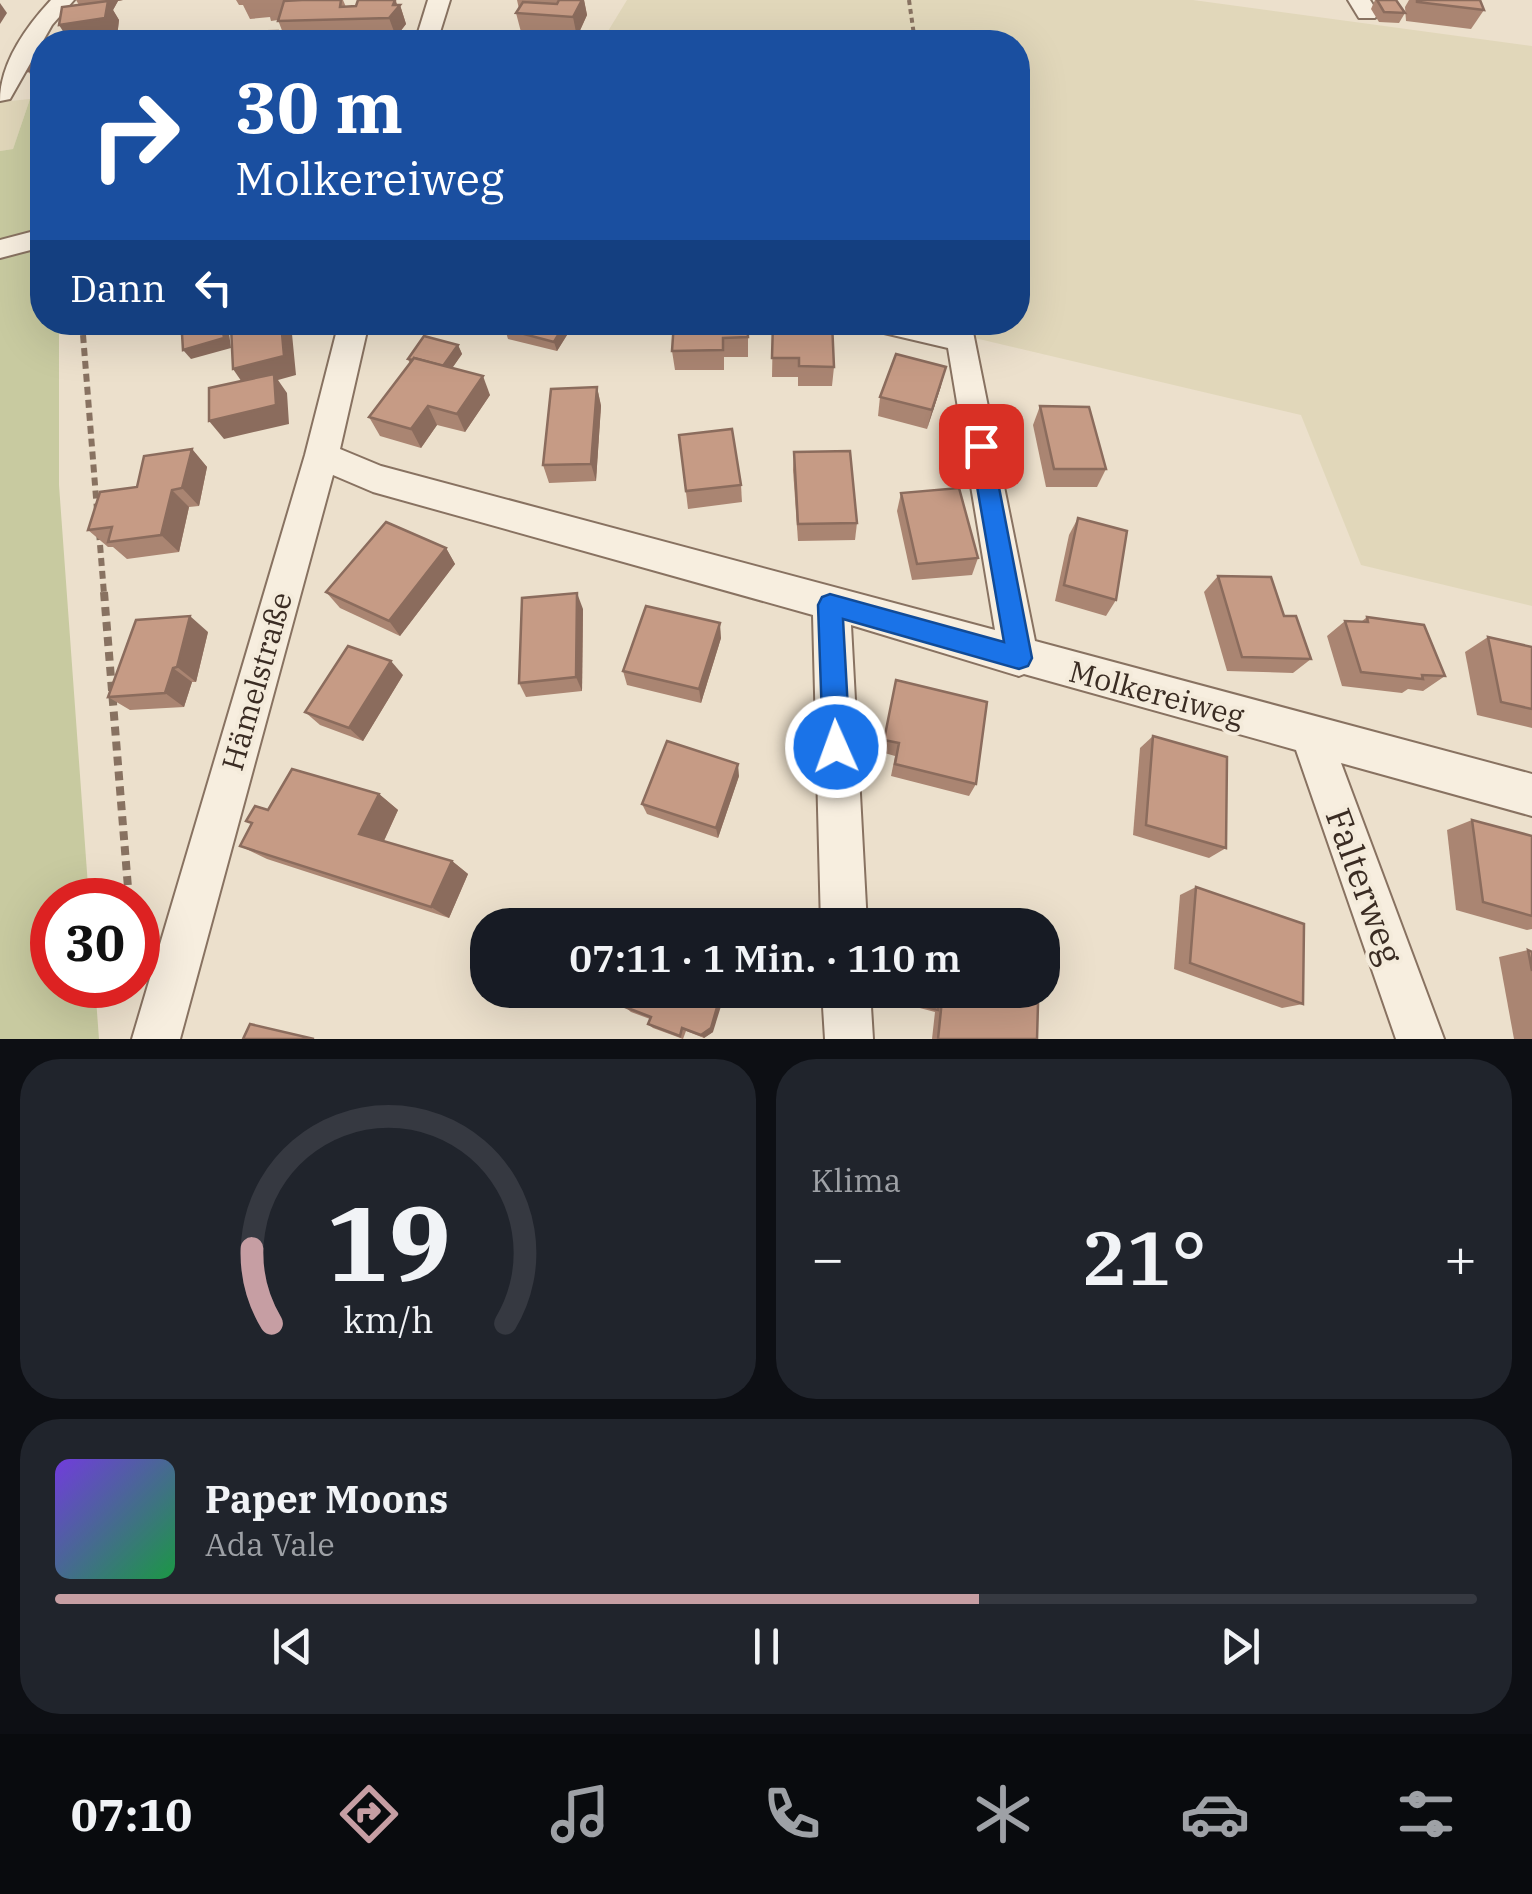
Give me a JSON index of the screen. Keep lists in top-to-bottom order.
{
  "streets": {
    "street": ["Hämelstraße", "Molkereiweg", "Falterweg"]
  },
  "crossings": [
    ["Hämelstraße", "Molkereiweg"],
    ["Molkereiweg", "Falterweg"]
  ],
  "page": {
    "turn": ["30 m", "Molkereiweg"],
    "then": "Dann",
    "limit": "30",
    "trip": "07:11 · 1 Min. · 110 m",
    "tile": "Klima",
    "heat": ["−", "21°", "+"],
    "song": ["Paper Moons", "Ada Vale"],
    "tabs": "07:10",
    "gauge": ["19", "km/h"]
  }
}
